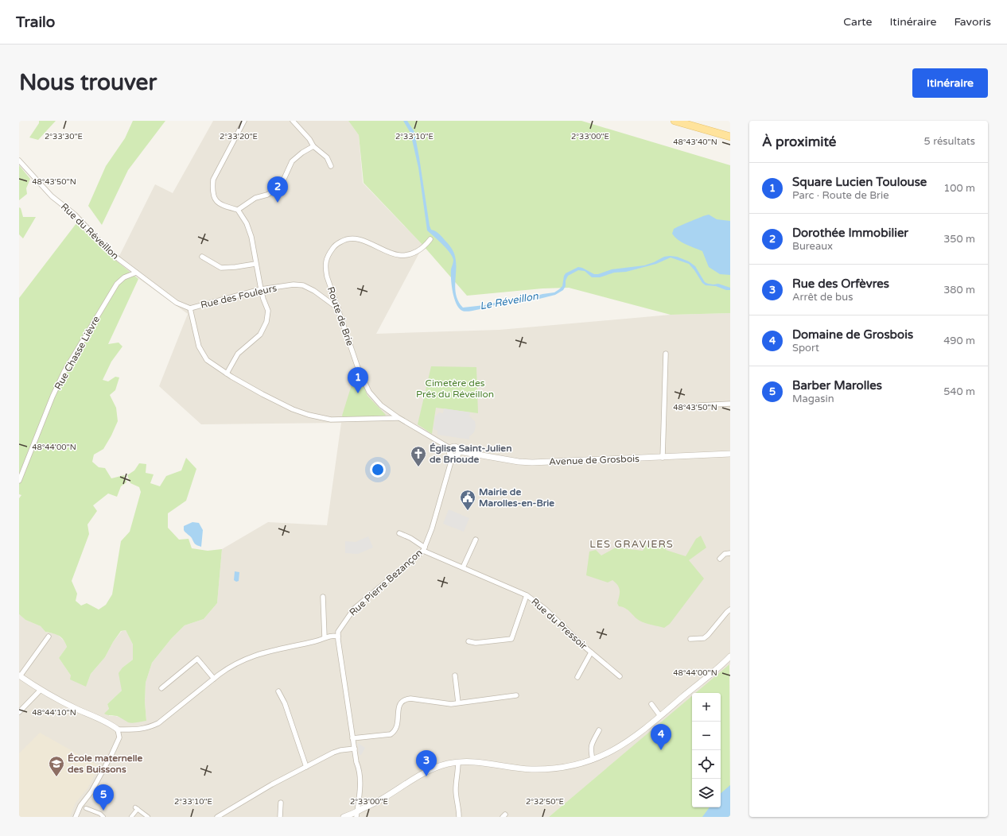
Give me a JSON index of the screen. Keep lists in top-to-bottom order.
{
  "streets": {
    "street": [
      "Rue du Réveillon",
      "Rue des Fouleurs",
      "Route de Brie",
      "Rue Chasse Lièvre",
      "Avenue de Grosbois",
      "Rue Pierre Bezançon",
      "Rue du Pressoir"
    ]
  },
  "crossings": [
    ["Rue du Réveillon", "Rue des Fouleurs"],
    ["Rue du Réveillon", "Rue Chasse Lièvre"],
    ["Rue des Fouleurs", "Route de Brie"],
    ["Route de Brie", "Avenue de Grosbois"],
    ["Route de Brie", "Rue Pierre Bezançon"],
    ["Avenue de Grosbois", "Rue Pierre Bezançon"],
    ["Rue Pierre Bezançon", "Rue du Pressoir"]
  ],
  "districts": ["LES GRAVIERS"],
  "water": ["Le Réveillon"],
  "parks": ["Cimetère des Prés du Réveillon"],
  "places": {
    "church": ["Église Saint-Julien de Brioude"],
    "public building": ["Mairie de Marolles-en-Brie"],
    "school or university": ["École maternelle des Buissons"]
  },
  "page": {
    "header": "Trailo",
    "nav": ["Carte", "Itinéraire", "Favoris"],
    "buttons": "Itinéraire",
    "title": "Nous trouver",
    "heading": ["À proximité", "5 résultats"],
    "list": [
      {
        "mark": "1",
        "name": "Square Lucien Toulouse",
        "note": "Parc · Route de Brie",
        "value": "100 m"
      },
      {
        "mark": "2",
        "name": "Dorothée Immobilier",
        "note": "Bureaux",
        "value": "350 m"
      },
      {
        "mark": "3",
        "name": "Rue des Orfèvres",
        "note": "Arrêt de bus",
        "value": "380 m"
      },
      {
        "mark": "4",
        "name": "Domaine de Grosbois",
        "note": "Sport",
        "value": "490 m"
      },
      {
        "mark": "5",
        "name": "Barber Marolles",
        "note": "Magasin",
        "value": "540 m"
      }
    ],
    "pins": [
      "2",
      "1",
      "4",
      "3",
      "5"
    ],
    "map_buttons": ["+", "−"]
  },
  "coordinates": [
    "2°33'30\"E",
    "2°33'20\"E",
    "2°33'10\"E",
    "2°33'00\"E",
    "48°43'40\"N",
    "48°43'50\"N",
    "48°44'00\"N",
    "48°44'10\"N",
    "2°32'50\"E"
  ]
}
